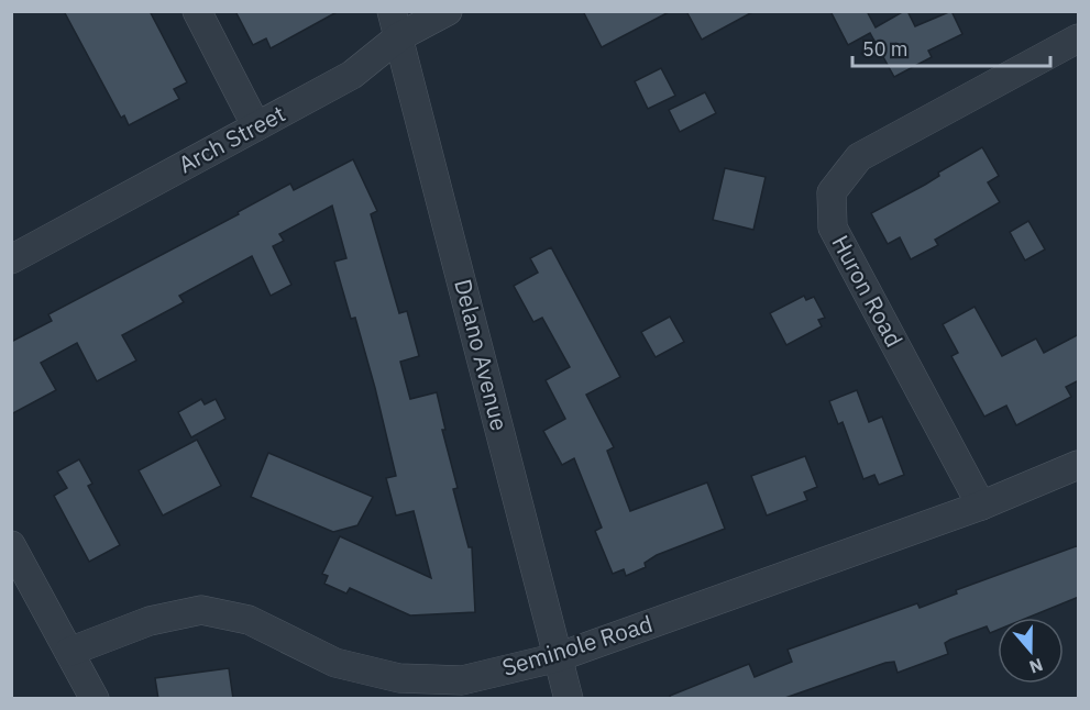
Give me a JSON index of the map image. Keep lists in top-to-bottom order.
{
  "streets": {
    "street": [
      "Arch Street",
      "Huron Road",
      "Delano Avenue",
      "Seminole Road"
    ]
  },
  "crossings": [
    ["Arch Street", "Delano Avenue"],
    ["Huron Road", "Seminole Road"],
    ["Delano Avenue", "Seminole Road"]
  ],
  "scale_bar": "50 m",
  "north": "bottom"
}
